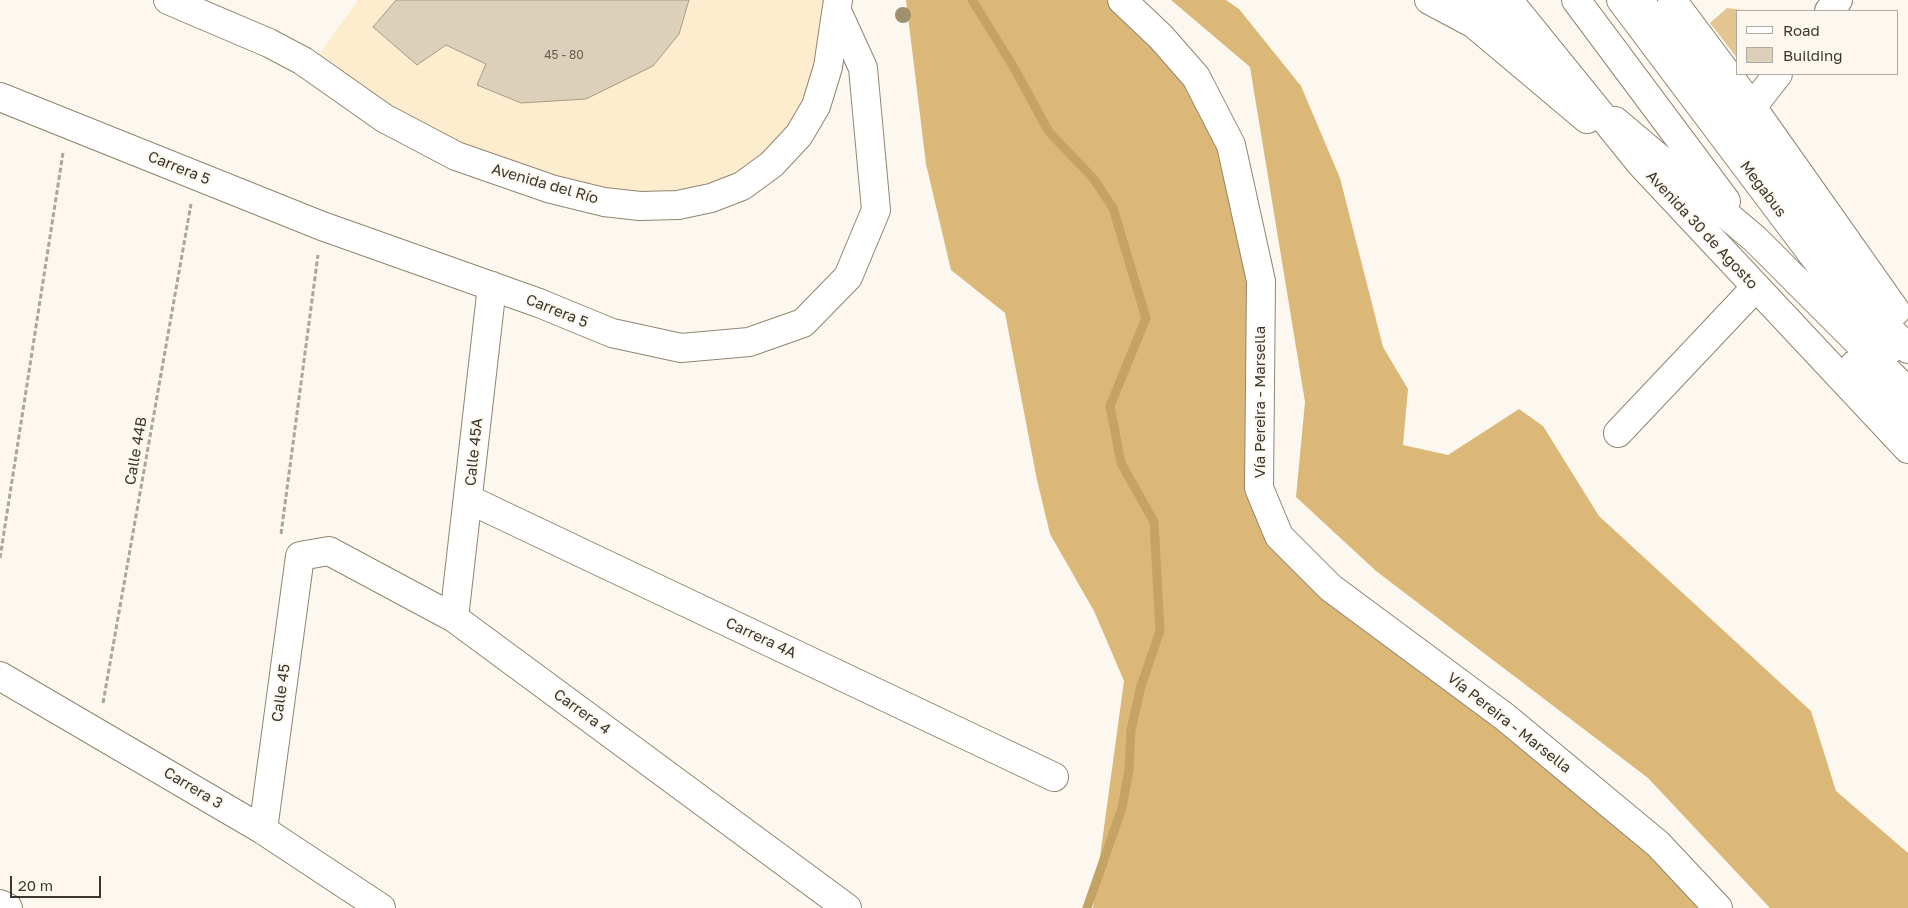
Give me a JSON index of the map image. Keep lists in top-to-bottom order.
{
  "streets": {
    "street": [
      "Carrera 5",
      "Avenida del Río",
      "Megabus",
      "Avenida 30 de Agosto",
      "Vía Pereira - Marsella",
      "Calle 45A",
      "Carrera 4A",
      "Calle 45",
      "Carrera 4",
      "Carrera 3"
    ],
    "path": ["Calle 44B"]
  },
  "crossings": [
    ["Carrera 5", "Avenida del Río"],
    ["Carrera 5", "Calle 44B"],
    ["Carrera 5", "Calle 45A"],
    ["Calle 44B", "Carrera 3"],
    ["Calle 45A", "Carrera 4A"],
    ["Calle 45A", "Carrera 4"],
    ["Calle 45", "Carrera 4"],
    ["Calle 45", "Carrera 3"]
  ],
  "house_numbers": ["45 - 80"],
  "legend": ["Road", "Building"],
  "scale_bar": "20 m"
}
